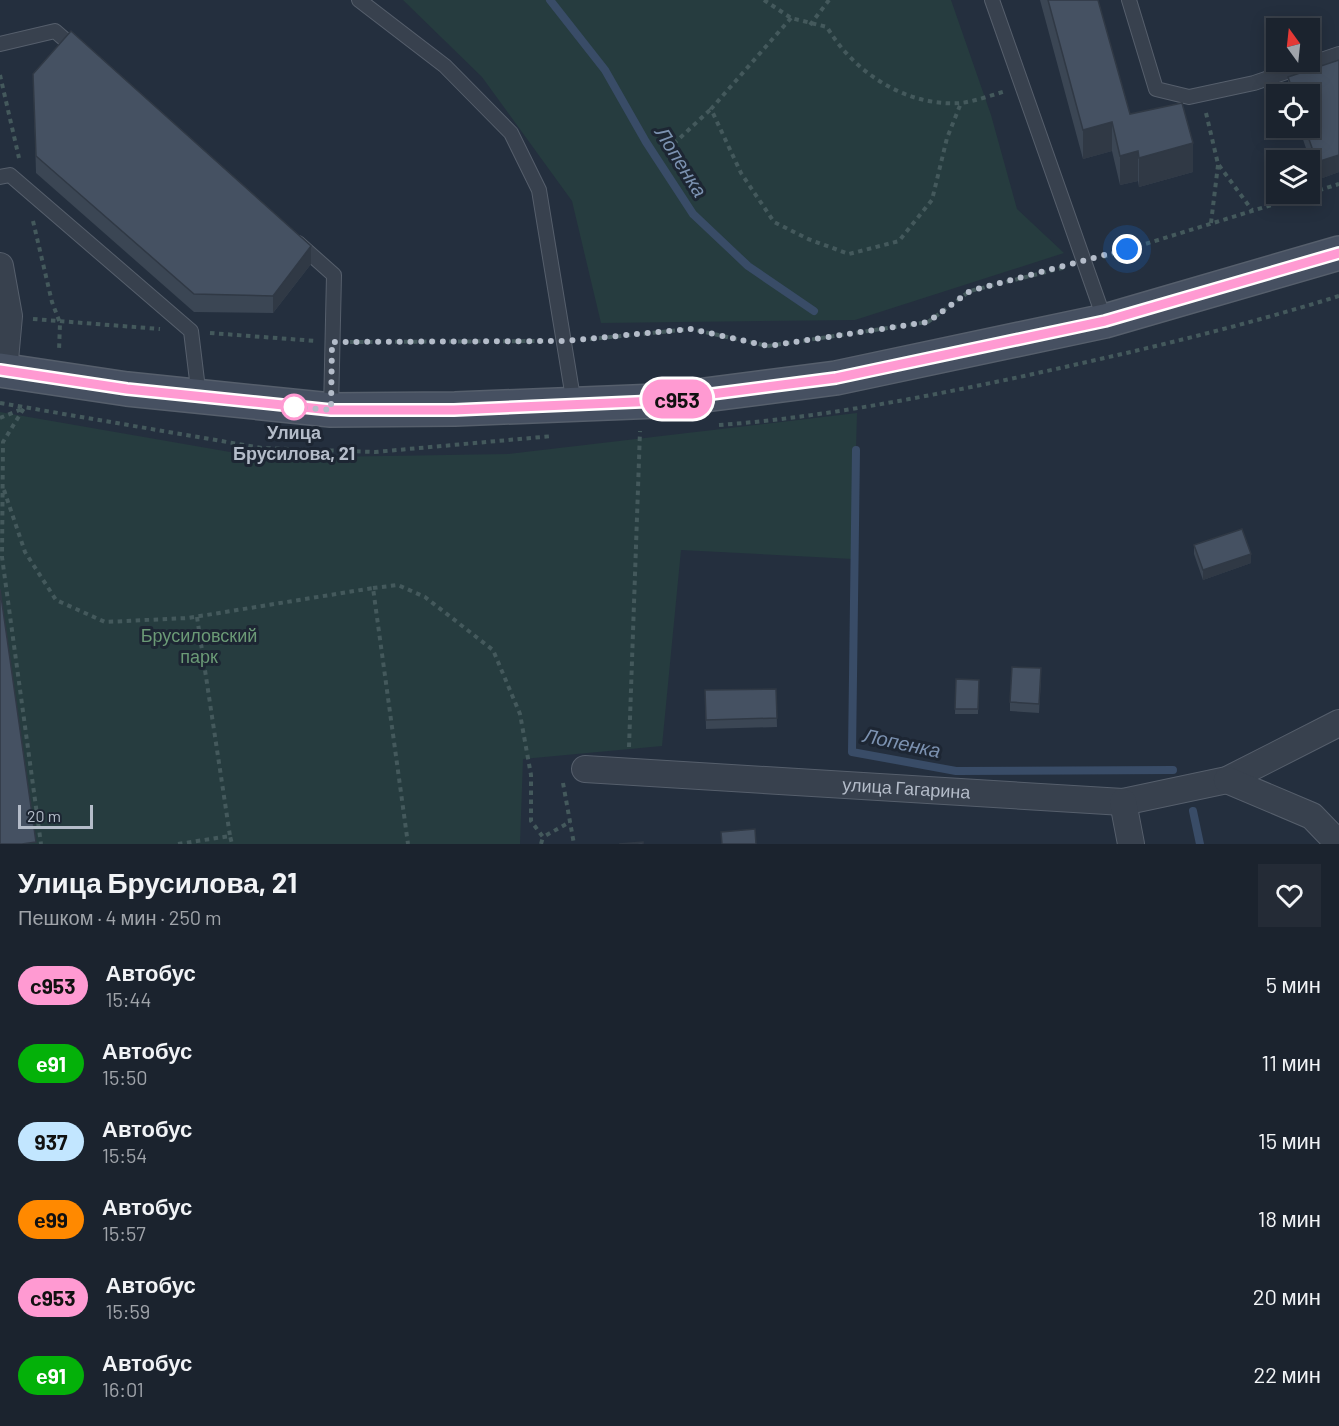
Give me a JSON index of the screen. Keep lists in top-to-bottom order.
{
  "streets": {
    "street": ["улица Гагарина"]
  },
  "water": ["Лопенка"],
  "parks": ["Брусиловский парк"],
  "places": ["Улица Брусилова, 21"],
  "lines": ["bus line с953"],
  "scale_bar": "20 m",
  "north": "top",
  "page": {
    "on_map": "с953",
    "scale": "20 m",
    "heading": ["Улица Брусилова, 21", "Пешком · 4 мин · 250 m"],
    "list": [
      {
        "mark": "с953",
        "name": "Автобус",
        "note": "15:44",
        "value": "5 мин"
      },
      {
        "mark": "е91",
        "name": "Автобус",
        "note": "15:50",
        "value": "11 мин"
      },
      {
        "mark": "937",
        "name": "Автобус",
        "note": "15:54",
        "value": "15 мин"
      },
      {
        "mark": "е99",
        "name": "Автобус",
        "note": "15:57",
        "value": "18 мин"
      },
      {
        "mark": "с953",
        "name": "Автобус",
        "note": "15:59",
        "value": "20 мин"
      },
      {
        "mark": "е91",
        "name": "Автобус",
        "note": "16:01",
        "value": "22 мин"
      }
    ]
  }
}
